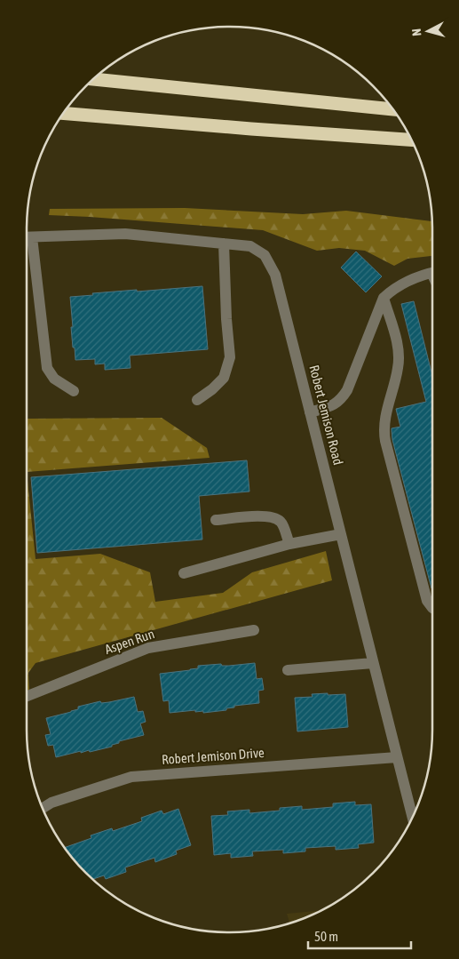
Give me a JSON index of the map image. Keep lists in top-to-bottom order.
{
  "streets": {
    "street": ["Robert Jemison Road", "Aspen Run", "Robert Jemison Drive"]
  },
  "crossings": [
    ["Robert Jemison Road", "Robert Jemison Drive"]
  ],
  "scale_bar": "50 m",
  "north": "left"
}
